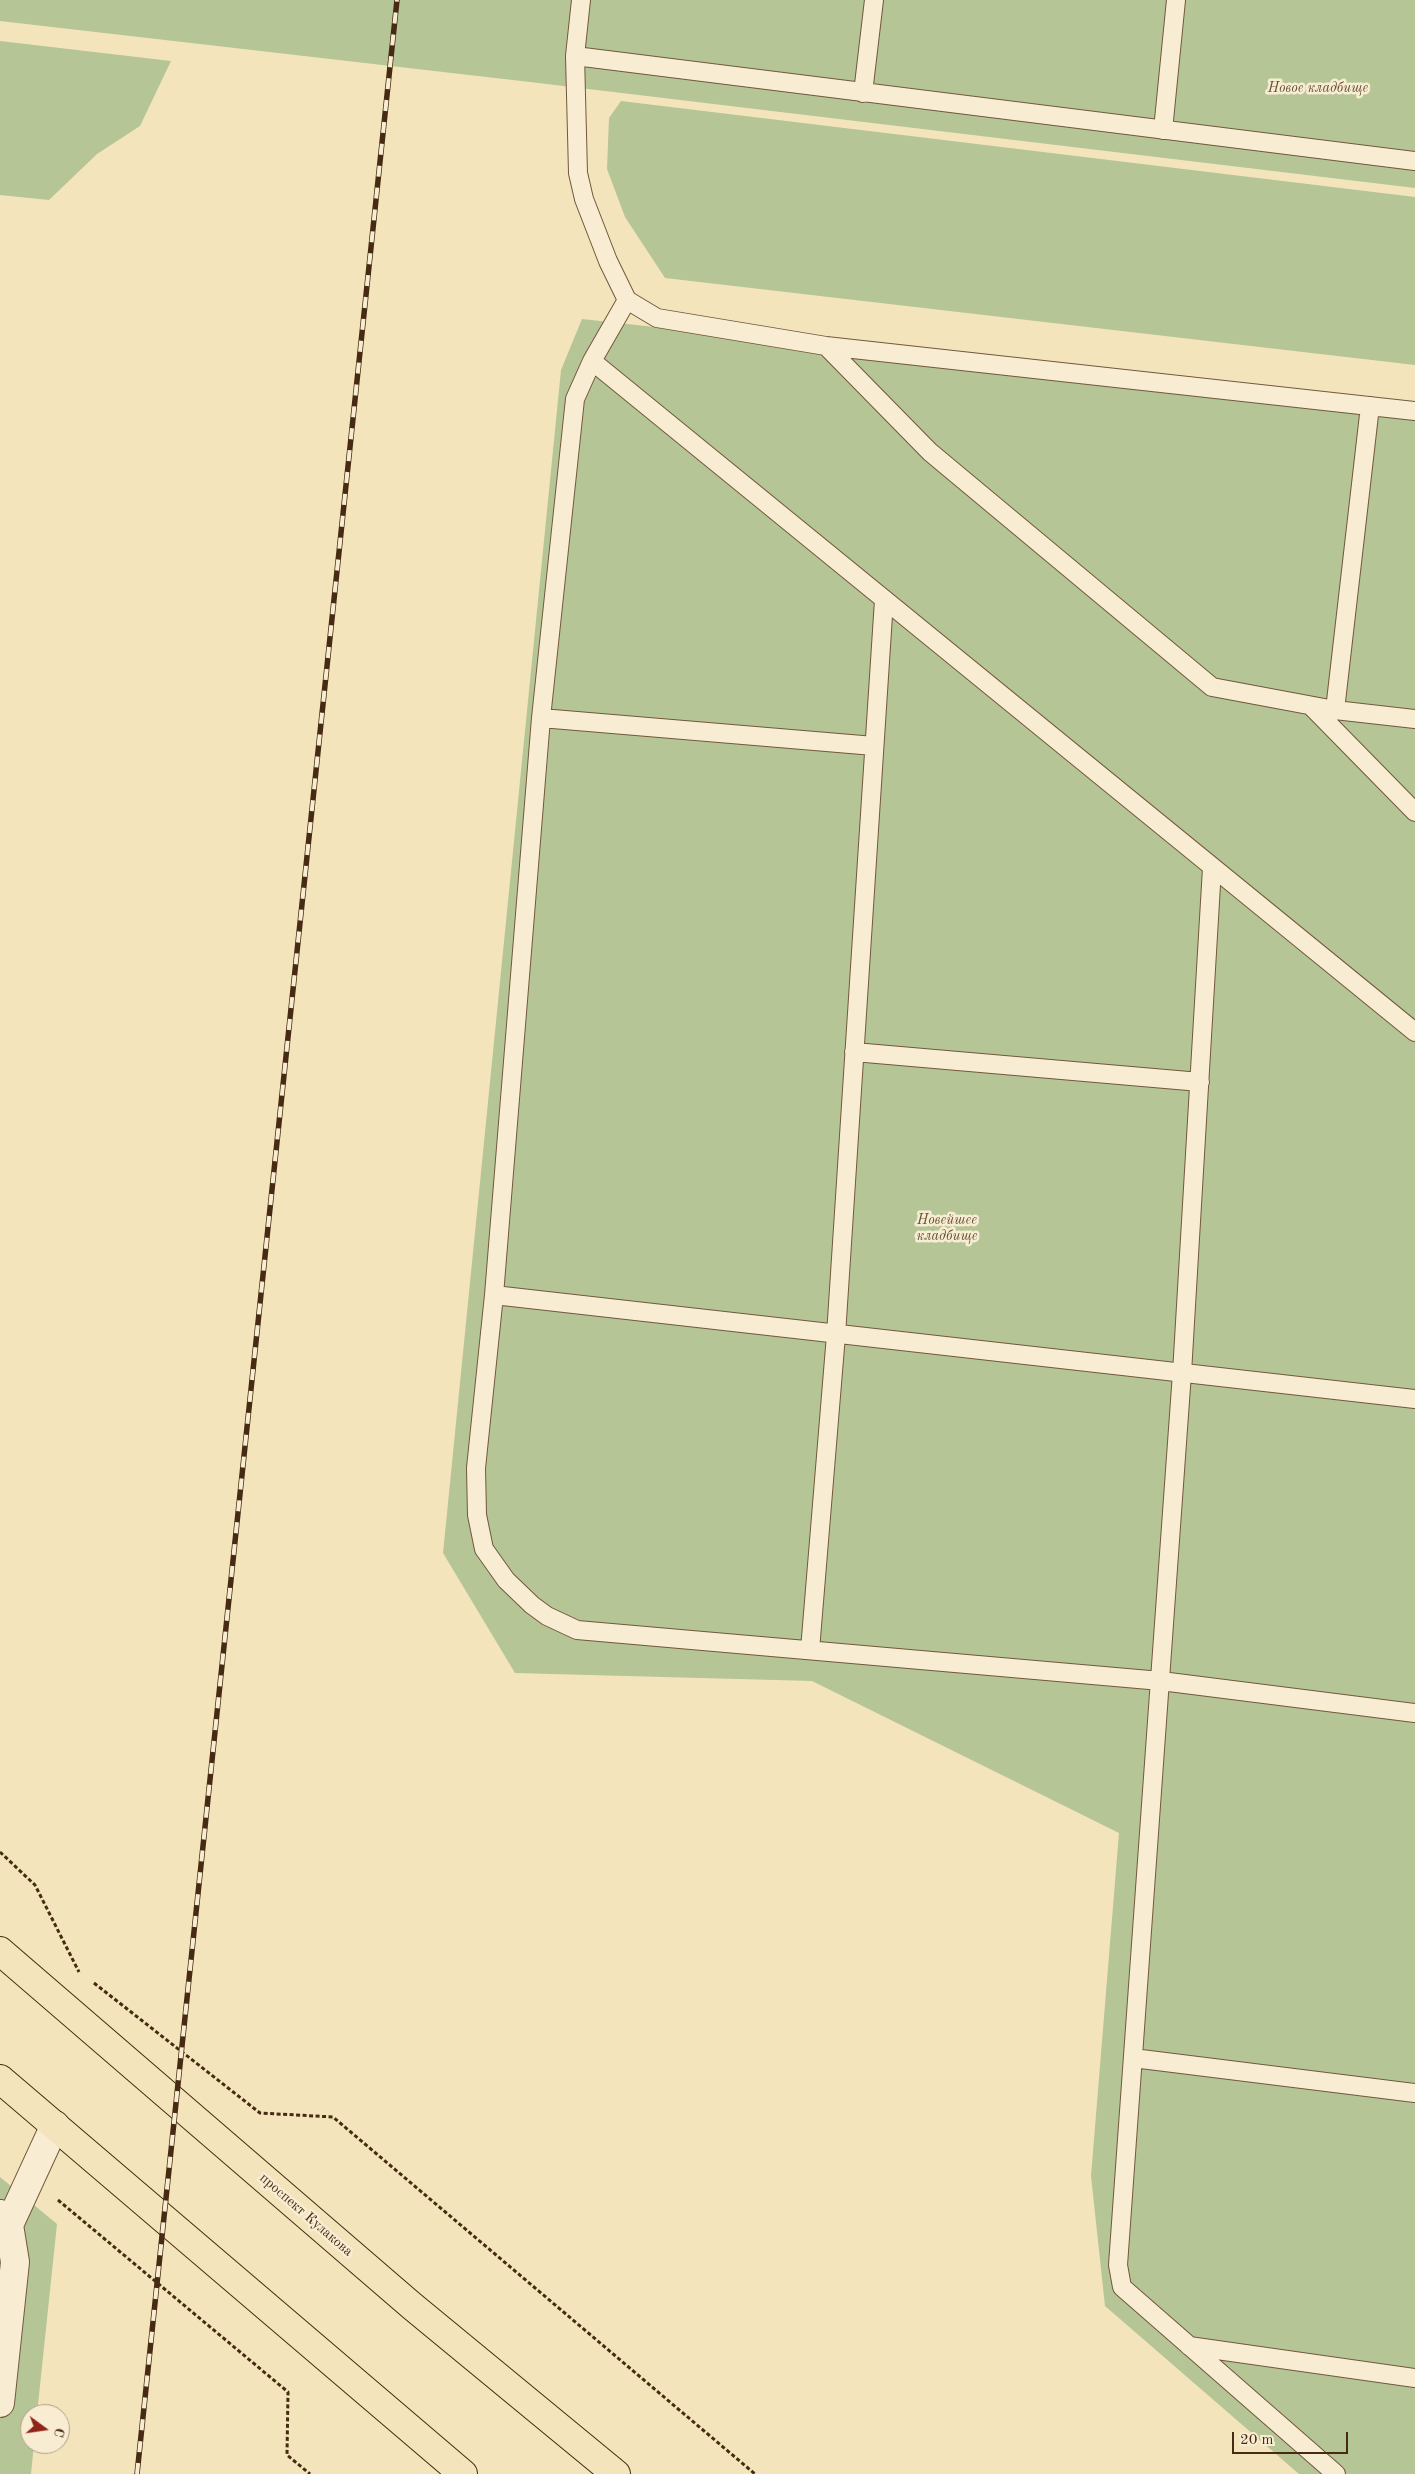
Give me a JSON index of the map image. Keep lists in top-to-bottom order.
{
  "streets": {
    "main road": ["проспект Кулакова"]
  },
  "parks": ["Новое кладбище", "Новейшее кладбище"],
  "scale_bar": "20 m",
  "north": "right"
}
